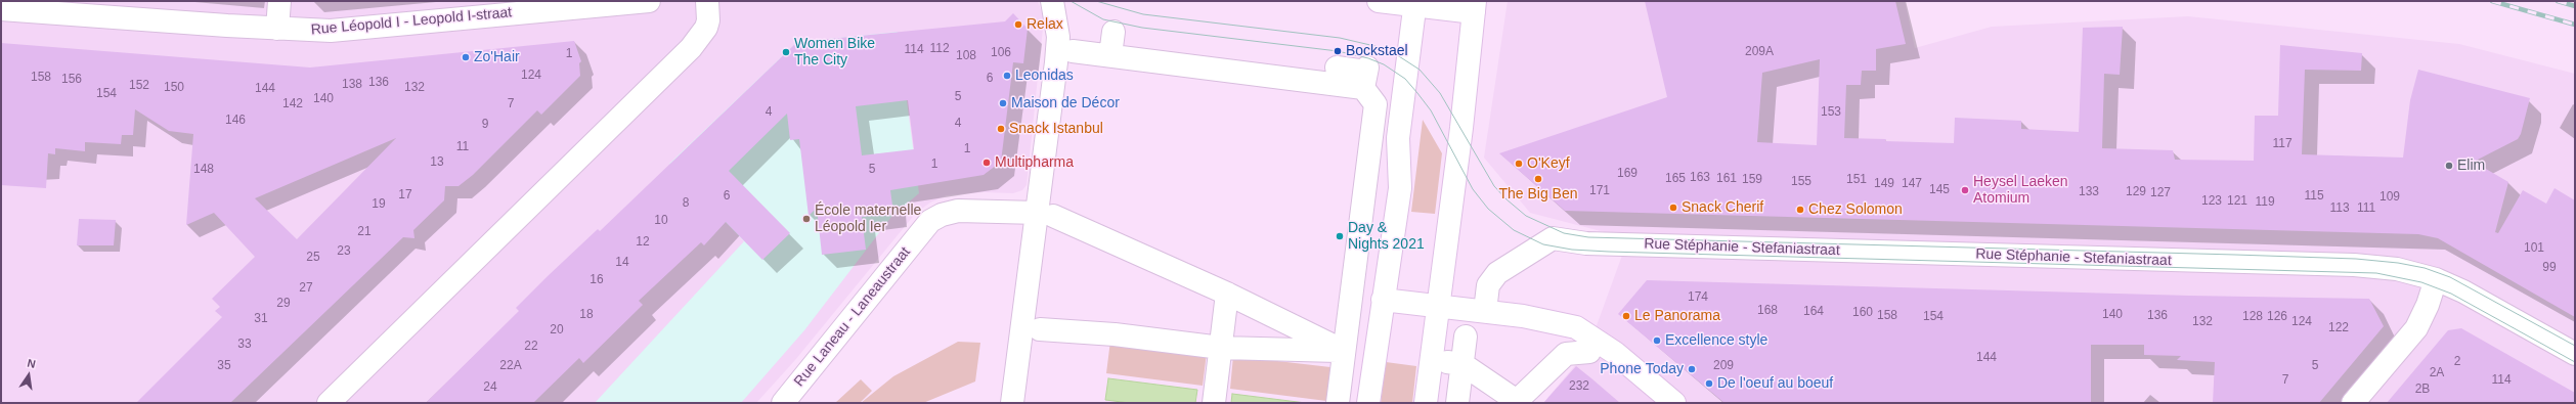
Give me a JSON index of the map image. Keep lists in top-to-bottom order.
{
  "streets": {
    "street": ["Rue Léopold I - Leopold I-straat", "Rue Stéphanie - Stefaniastraat", "Rue Laneau - Laneaustraat"]
  },
  "places": [
    "Relax",
    "Bockstael",
    "Women Bike The City",
    "Zo'Hair",
    "Leonidas",
    "Maison de Décor",
    "Snack Istanbul",
    "Multipharma",
    "O'Keyf",
    "Elim",
    "The Big Ben",
    "Heysel Laeken Atomium",
    "Snack Cherif",
    "Chez Solomon",
    "École maternelle Léopold Ier",
    "Day & Nights 2021",
    "Le Panorama",
    "Excellence style",
    "Phone Today",
    "De l'oeuf au boeuf"
  ],
  "house_numbers": [
    "112",
    "114",
    "209A",
    "106",
    "1",
    "108",
    "124",
    "158",
    "6",
    "156",
    "136",
    "138",
    "152",
    "150",
    "132",
    "144",
    "154",
    "5",
    "140",
    "142",
    "7",
    "4",
    "153",
    "146",
    "4",
    "9",
    "117",
    "11",
    "1",
    "13",
    "1",
    "148",
    "5",
    "169",
    "163",
    "165",
    "161",
    "159",
    "151",
    "155",
    "149",
    "147",
    "145",
    "171",
    "133",
    "129",
    "127",
    "17",
    "6",
    "115",
    "109",
    "123",
    "121",
    "119",
    "8",
    "19",
    "113",
    "111",
    "10",
    "21",
    "12",
    "101",
    "23",
    "25",
    "14",
    "99",
    "16",
    "27",
    "174",
    "29",
    "168",
    "164",
    "160",
    "18",
    "140",
    "158",
    "136",
    "154",
    "128",
    "126",
    "31",
    "132",
    "124",
    "122",
    "20",
    "33",
    "22",
    "144",
    "2",
    "35",
    "22A",
    "209",
    "5",
    "2A",
    "7",
    "114",
    "232",
    "24",
    "2B"
  ],
  "north": "top"
}
